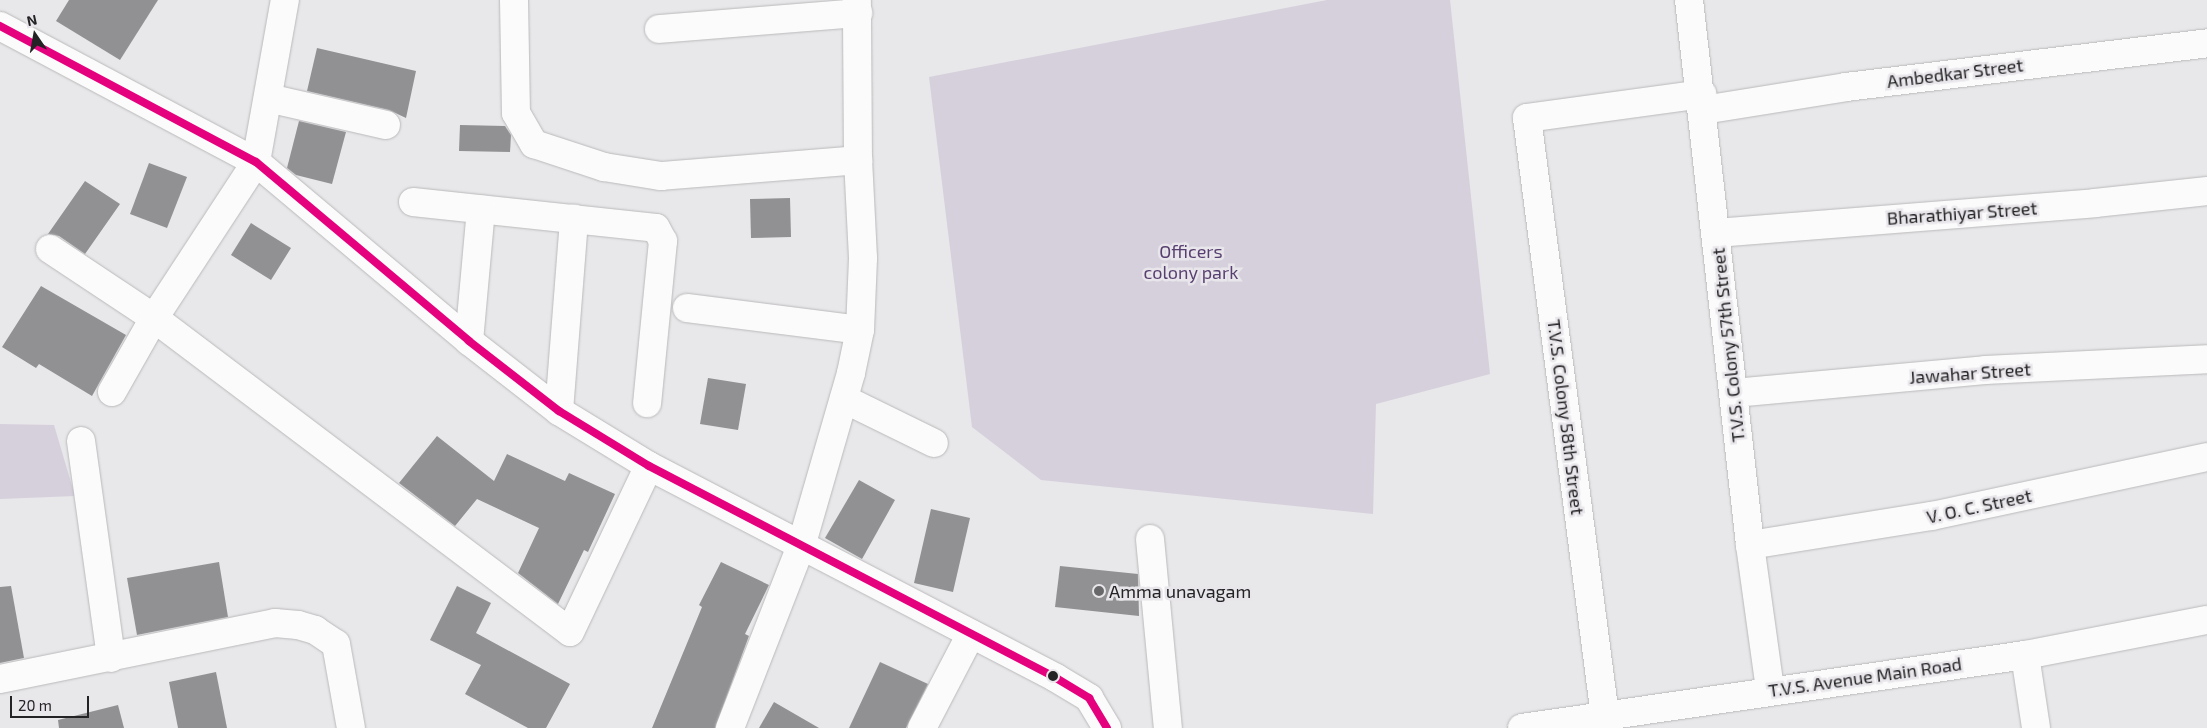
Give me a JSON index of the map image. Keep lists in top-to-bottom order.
{
  "streets": {
    "street": [
      "Ambedkar Street",
      "Bharathiyar Street",
      "T.V.S. Colony 57th Street",
      "Jawahar Street",
      "T.V.S. Colony 58th Street",
      "V. O. C. Street",
      "T.V.S. Avenue Main Road"
    ]
  },
  "crossings": [
    ["Ambedkar Street", "T.V.S. Colony 57th Street"],
    ["Ambedkar Street", "T.V.S. Colony 58th Street"],
    ["Bharathiyar Street", "T.V.S. Colony 57th Street"],
    ["T.V.S. Colony 57th Street", "Jawahar Street"],
    ["T.V.S. Colony 57th Street", "V. O. C. Street"],
    ["T.V.S. Colony 57th Street", "T.V.S. Avenue Main Road"],
    ["T.V.S. Colony 58th Street", "T.V.S. Avenue Main Road"]
  ],
  "parks": ["Officers colony park"],
  "places": ["Amma unavagam"],
  "lines": ["transit line 20"],
  "scale_bar": "20 m",
  "north": "top"
}
